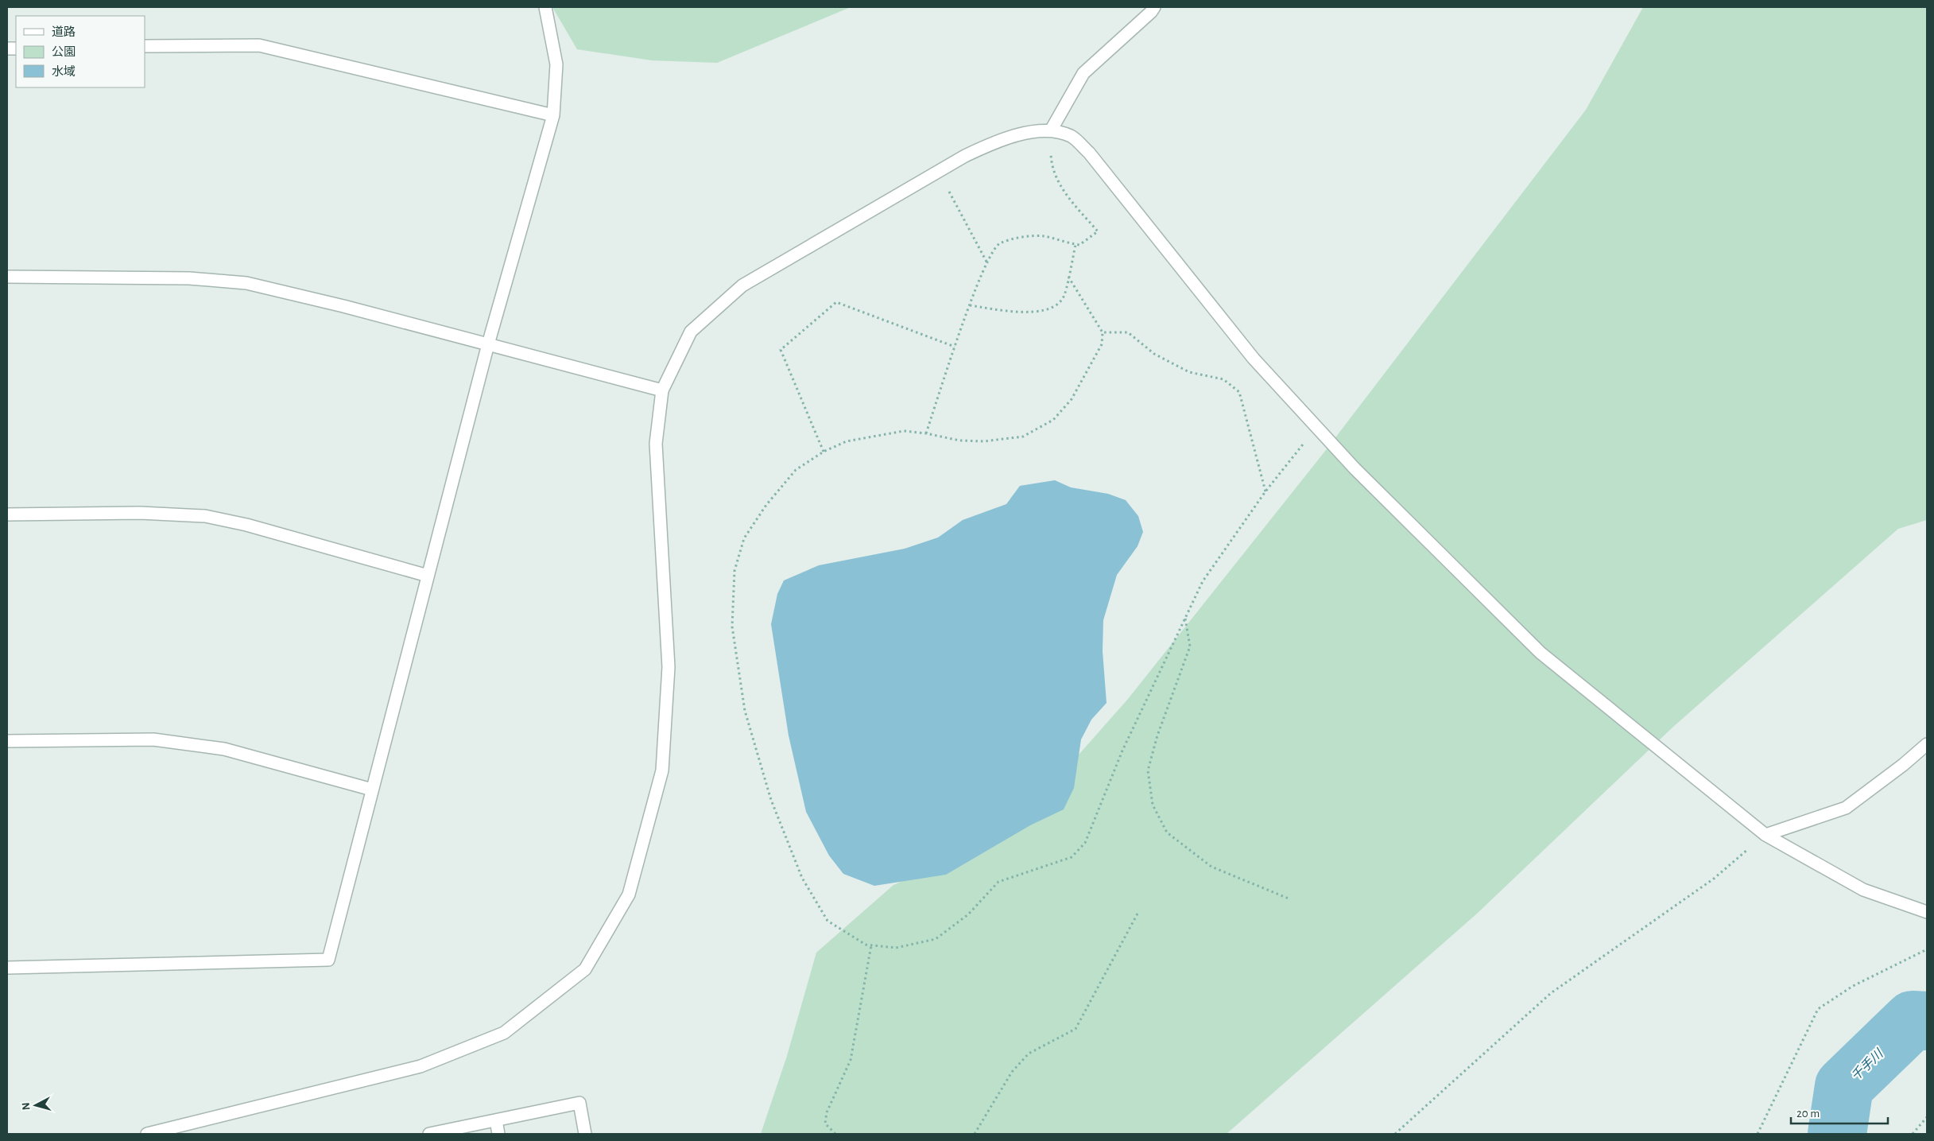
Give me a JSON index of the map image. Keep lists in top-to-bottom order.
{
  "water": ["千手川"],
  "legend": ["道路", "公園", "水域"],
  "scale_bar": "20 m",
  "north": "left"
}
